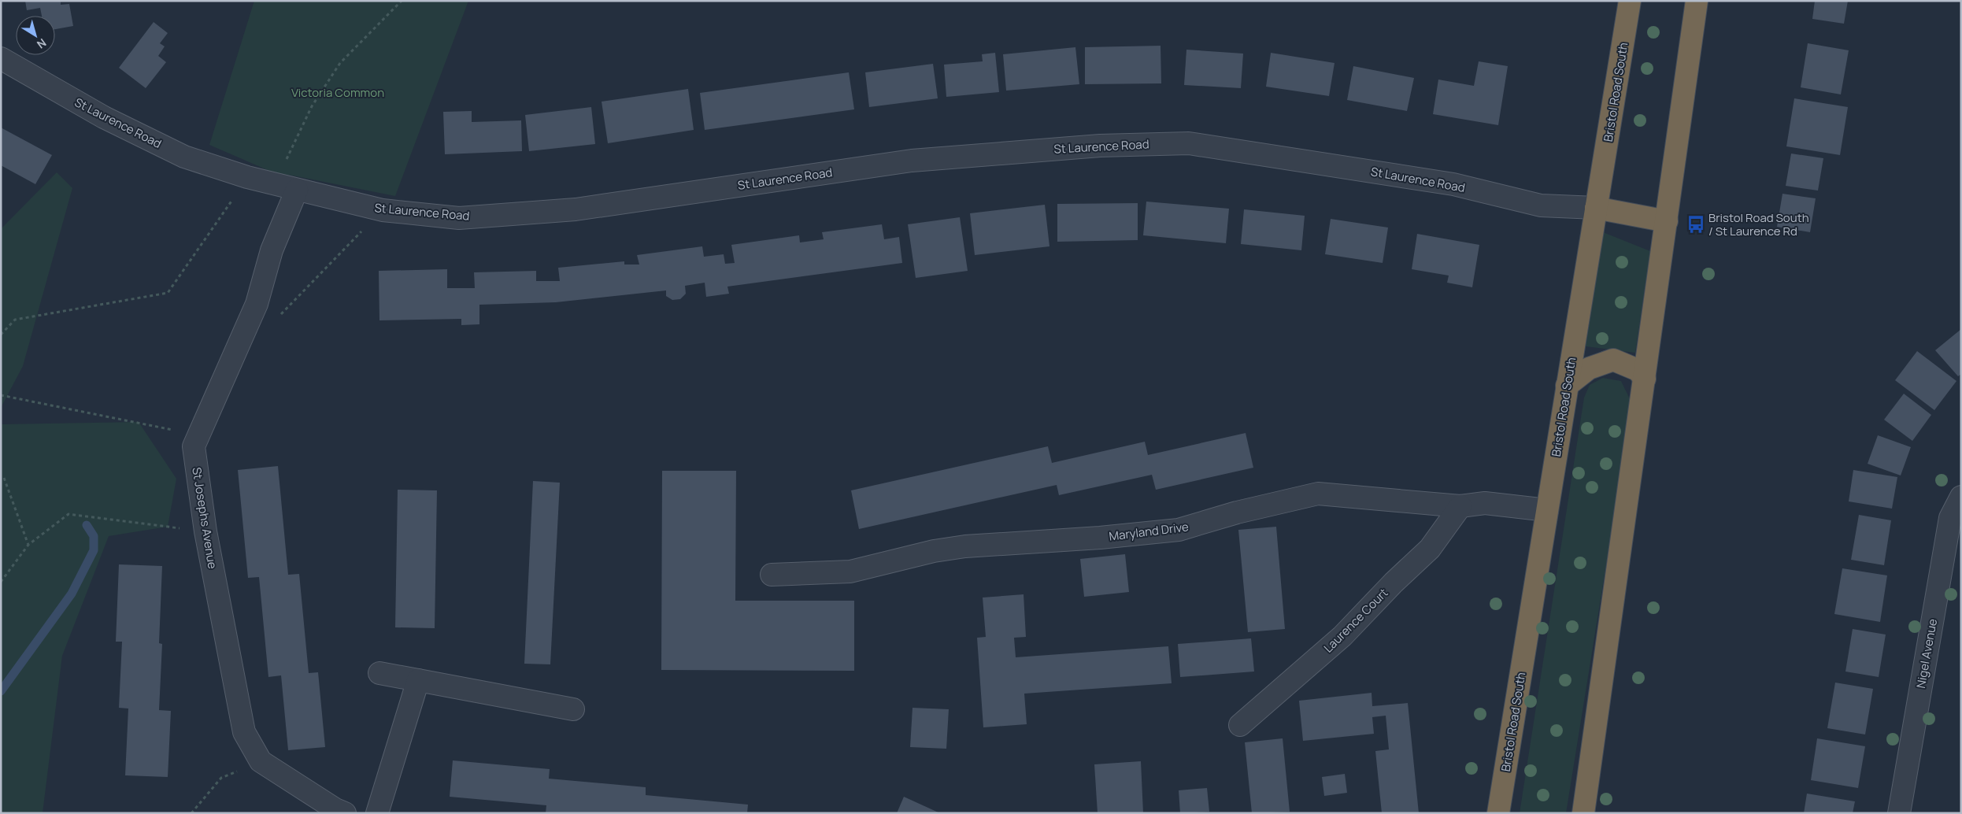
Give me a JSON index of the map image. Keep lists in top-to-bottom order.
{
  "streets": {
    "highway": ["Bristol Road South"],
    "street": [
      "St Laurence Road",
      "St Josephs Avenue",
      "Maryland Drive",
      "Laurence Court",
      "Nigel Avenue"
    ]
  },
  "crossings": [
    ["Bristol Road South", "St Laurence Road"],
    ["Bristol Road South", "Maryland Drive"],
    ["St Laurence Road", "St Josephs Avenue"],
    ["Maryland Drive", "Laurence Court"]
  ],
  "parks": ["Victoria Common"],
  "places": {
    "bus stop": ["Bristol Road South / St Laurence Rd"]
  },
  "north": "bottom right"
}
